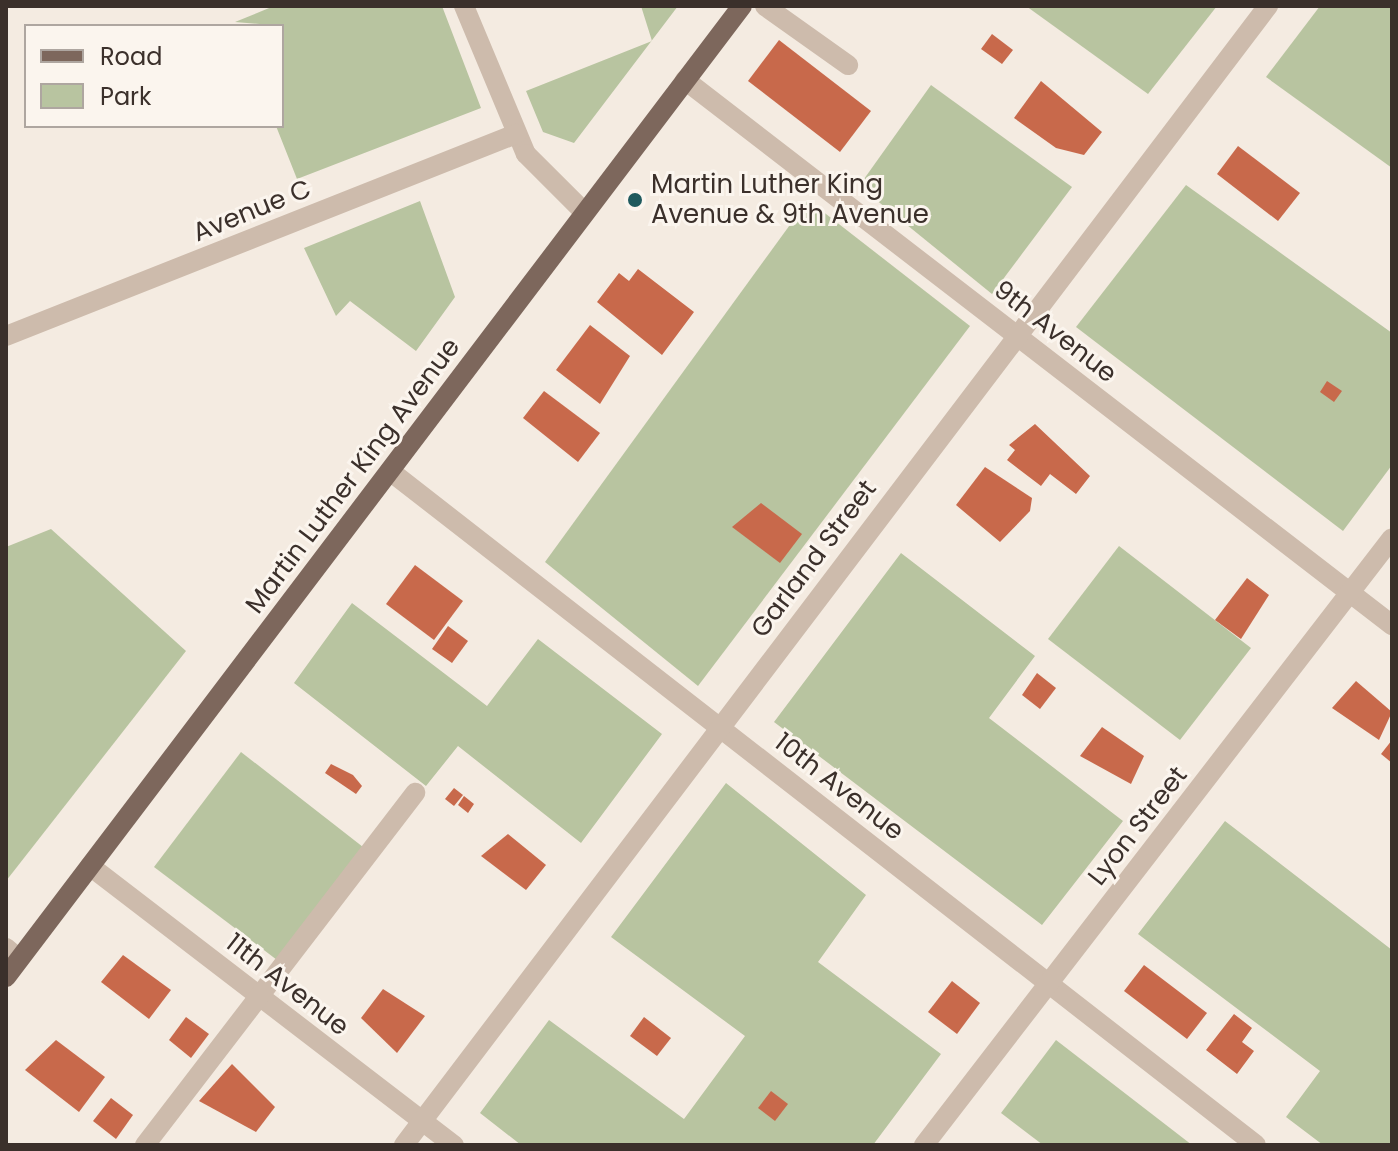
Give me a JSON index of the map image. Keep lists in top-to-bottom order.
{
  "streets": {
    "main road": ["Martin Luther King Avenue"],
    "street": [
      "Avenue C",
      "9th Avenue",
      "Garland Street",
      "10th Avenue",
      "Lyon Street",
      "11th Avenue"
    ]
  },
  "crossings": [
    ["9th Avenue", "Martin Luther King Avenue"],
    ["9th Avenue", "Garland Street"],
    ["9th Avenue", "Lyon Street"],
    ["Martin Luther King Avenue", "10th Avenue"],
    ["Martin Luther King Avenue", "11th Avenue"],
    ["Garland Street", "10th Avenue"],
    ["Garland Street", "11th Avenue"],
    ["10th Avenue", "Lyon Street"]
  ],
  "places": ["Martin Luther King Avenue & 9th Avenue"],
  "legend": ["Road", "Park"]
}
